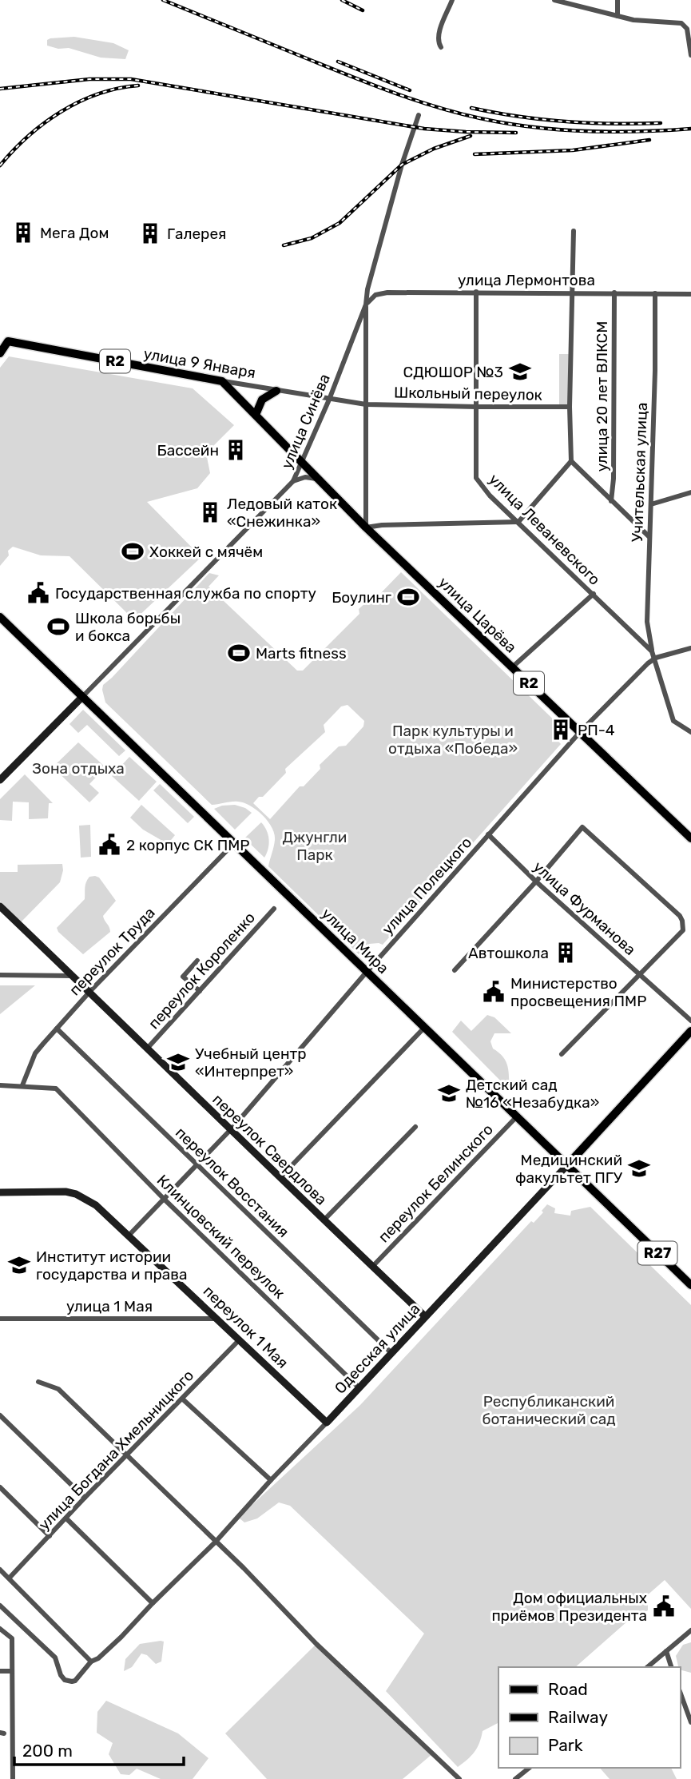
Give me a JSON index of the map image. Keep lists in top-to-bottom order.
{
  "streets": {
    "main road": [
      "R2",
      "улица 9 Января",
      "улица Царёва",
      "улица Мира",
      "переулок Свердлова",
      "R27",
      "переулок 1 Мая",
      "Одесская улица"
    ],
    "street": [
      "улица Лермонтова",
      "Школьный переулок",
      "улица 20 лет ВЛКСМ",
      "улица Синёва",
      "Учительская улица",
      "улица Леваневского",
      "улица Полецкого",
      "улица Фурманова",
      "переулок Труда",
      "переулок Короленко",
      "переулок Восстания",
      "переулок Белинского",
      "Клинцовский переулок",
      "улица 1 Мая",
      "улица Богдана Хмельницкого"
    ]
  },
  "crossings": [
    ["улица Лермонтова", "улица 20 лет ВЛКСМ"],
    ["улица Лермонтова", "улица Синёва"],
    ["улица Лермонтова", "Учительская улица"],
    ["улица Лермонтова", "улица Леваневского"],
    ["R2", "улица 9 Января"],
    ["улица 9 Января", "Школьный переулок"],
    ["улица 9 Января", "улица Синёва"],
    ["улица 9 Января", "улица Царёва"],
    ["Школьный переулок", "улица Синёва"],
    ["Школьный переулок", "улица Леваневского"],
    ["улица Синёва", "улица Царёва"],
    ["улица Синёва", "улица Мира"],
    ["Учительская улица", "улица Леваневского"],
    ["улица Леваневского", "улица Полецкого"],
    ["улица Царёва", "улица Полецкого"],
    ["улица Полецкого", "улица Фурманова"],
    ["улица Полецкого", "улица Мира"],
    ["улица Полецкого", "переулок Свердлова"],
    ["улица Полецкого", "переулок Восстания"],
    ["улица Полецкого", "Клинцовский переулок"],
    ["улица Полецкого", "переулок 1 Мая"],
    ["улица Мира", "переулок Труда"],
    ["улица Мира", "переулок Белинского"],
    ["улица Мира", "Одесская улица"],
    ["переулок Труда", "переулок Свердлова"],
    ["переулок Труда", "переулок Восстания"],
    ["переулок Труда", "Клинцовский переулок"],
    ["переулок Короленко", "переулок Свердлова"],
    ["переулок Свердлова", "переулок Белинского"],
    ["переулок Свердлова", "Одесская улица"],
    ["переулок Восстания", "Одесская улица"],
    ["Клинцовский переулок", "Одесская улица"],
    ["улица 1 Мая", "переулок 1 Мая"],
    ["переулок 1 Мая", "Одесская улица"],
    ["переулок 1 Мая", "улица Богдана Хмельницкого"]
  ],
  "parks": [
    "Парк культуры и отдыха «Победа»",
    "Зона отдыха",
    "Джунгли Парк",
    "Республиканский ботанический сад"
  ],
  "places": {
    "building": [
      "Мега Дом",
      "Галерея",
      "Бассейн",
      "Ледовый каток «Снежинка»",
      "РП-4",
      "Автошкола"
    ],
    "school or university": [
      "СДЮШОР №3",
      "Учебный центр «Интерпрет»",
      "Детский сад №16 «Незабудка»",
      "Медицинский факультет ПГУ",
      "Институт истории государства и права"
    ],
    "sports": [
      "Хоккей с мячём",
      "Боулинг",
      "Школа борьбы и бокса",
      "Marts fitness"
    ],
    "public building": [
      "Государственная служба по спорту",
      "2 корпус СК ПМР",
      "Министерство просвещения ПМР",
      "Дом официальных приёмов Президента"
    ]
  },
  "legend": ["Road", "Railway", "Park"],
  "scale_bar": "200 m"
}
